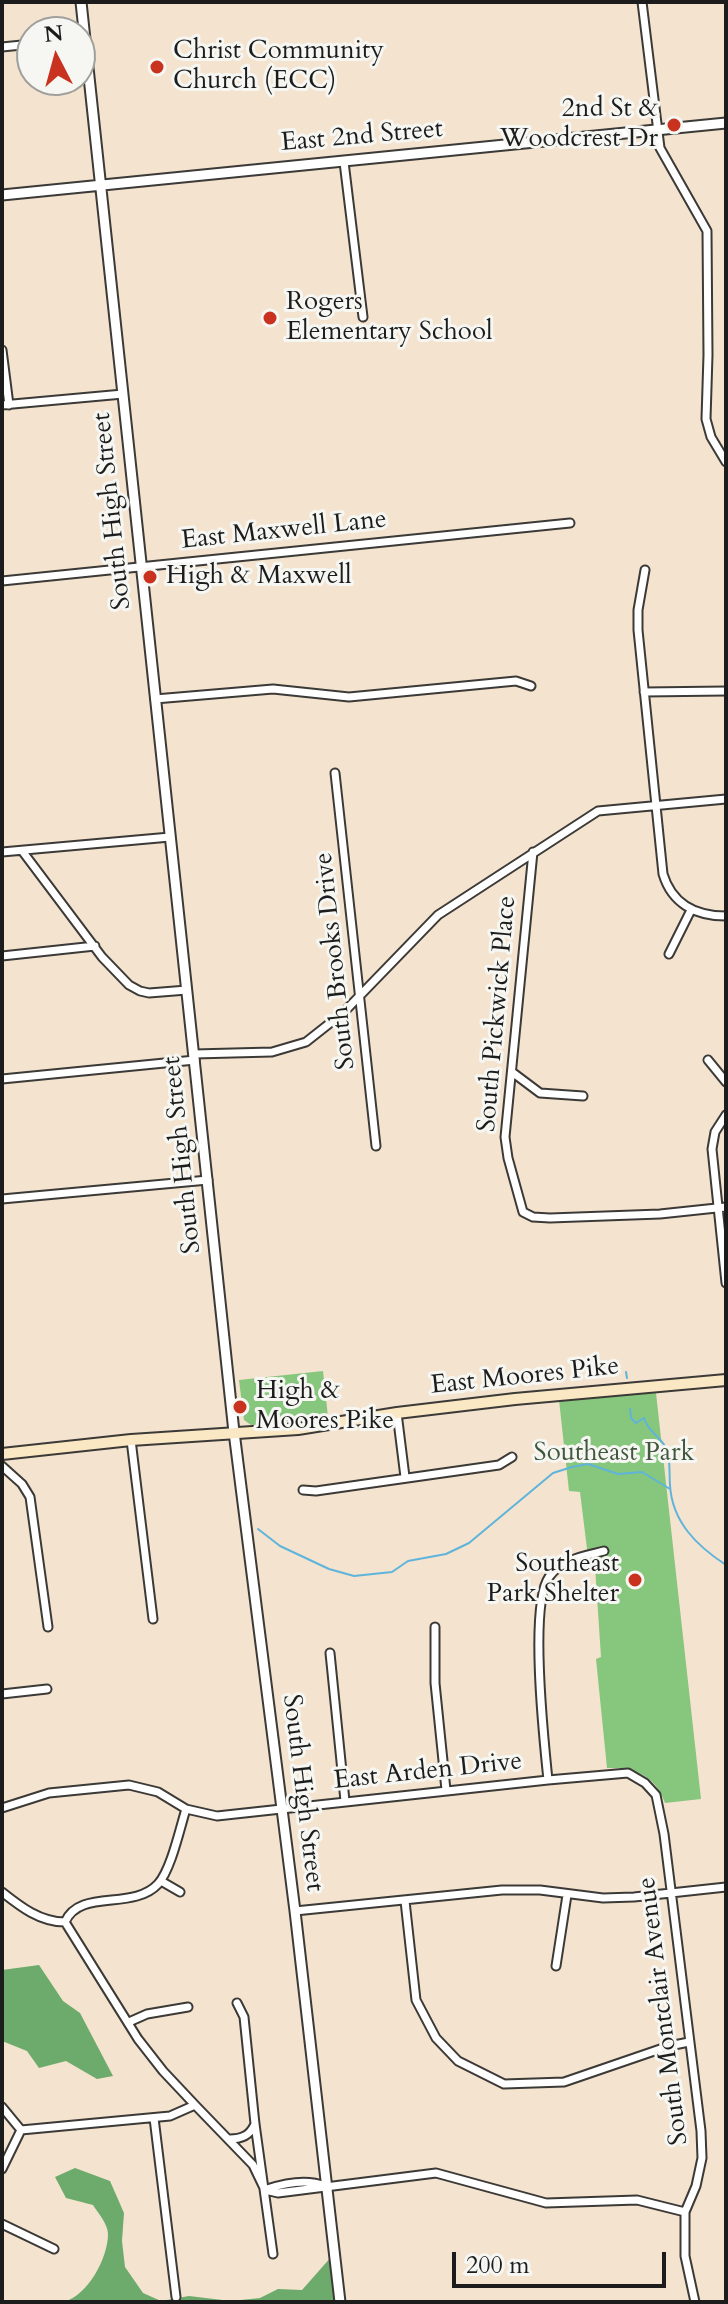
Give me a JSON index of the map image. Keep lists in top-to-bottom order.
{
  "streets": {
    "main road": ["East Moores Pike"],
    "street": [
      "East 2nd Street",
      "South High Street",
      "East Maxwell Lane",
      "South Brooks Drive",
      "South Pickwick Place",
      "East Arden Drive",
      "South Montclair Avenue"
    ]
  },
  "crossings": [
    ["East 2nd Street", "South High Street"],
    ["South High Street", "East Maxwell Lane"],
    ["South High Street", "East Moores Pike"],
    ["South High Street", "East Arden Drive"],
    ["East Arden Drive", "South Montclair Avenue"]
  ],
  "parks": ["Southeast Park"],
  "places": [
    "Christ Community Church (ECC)",
    "2nd St & Woodcrest Dr",
    "Rogers Elementary School",
    "High & Maxwell",
    "High & Moores Pike",
    "Southeast Park Shelter"
  ],
  "scale_bar": "200 m",
  "north": "top"
}
